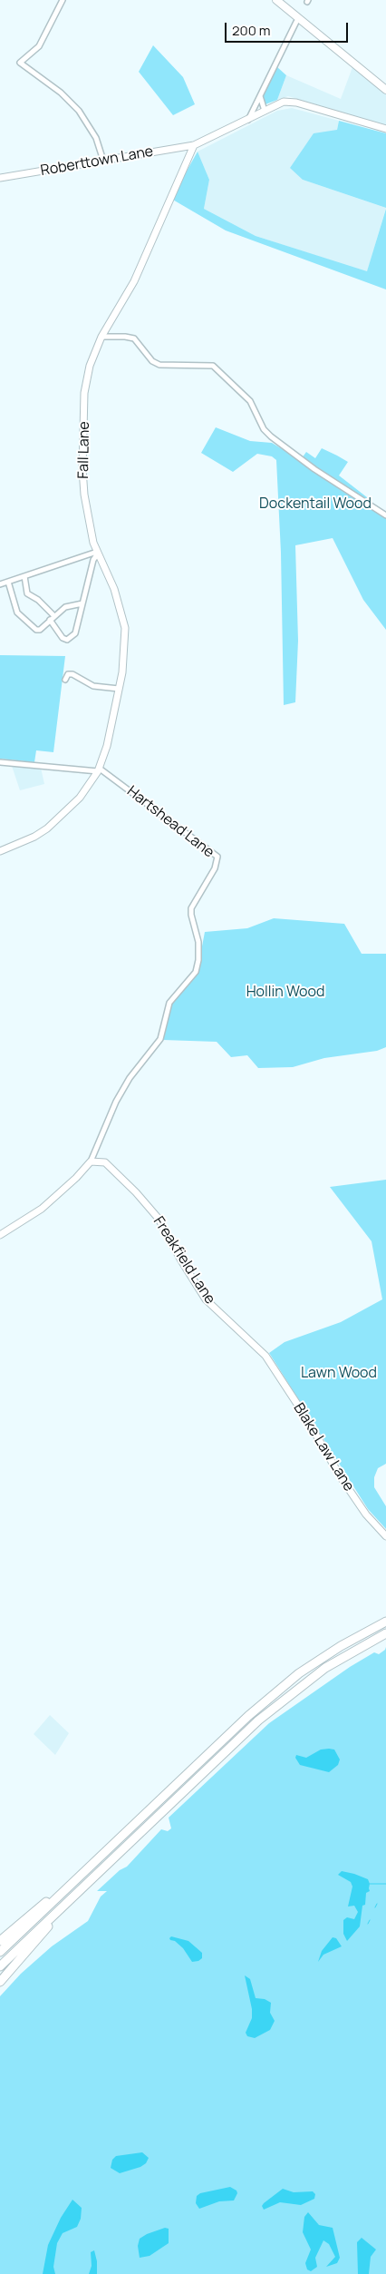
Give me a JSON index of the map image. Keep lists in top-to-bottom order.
{
  "streets": {
    "main road": [
      "Roberttown Lane",
      "Fall Lane",
      "Freakfield Lane",
      "Blake Law Lane"
    ],
    "street": ["Hartshead Lane"]
  },
  "crossings": [
    ["Roberttown Lane", "Fall Lane"],
    ["Fall Lane", "Hartshead Lane"],
    ["Freakfield Lane", "Blake Law Lane"]
  ],
  "parks": ["Dockentail Wood", "Hollin Wood", "Lawn Wood"],
  "scale_bar": "200 m"
}
